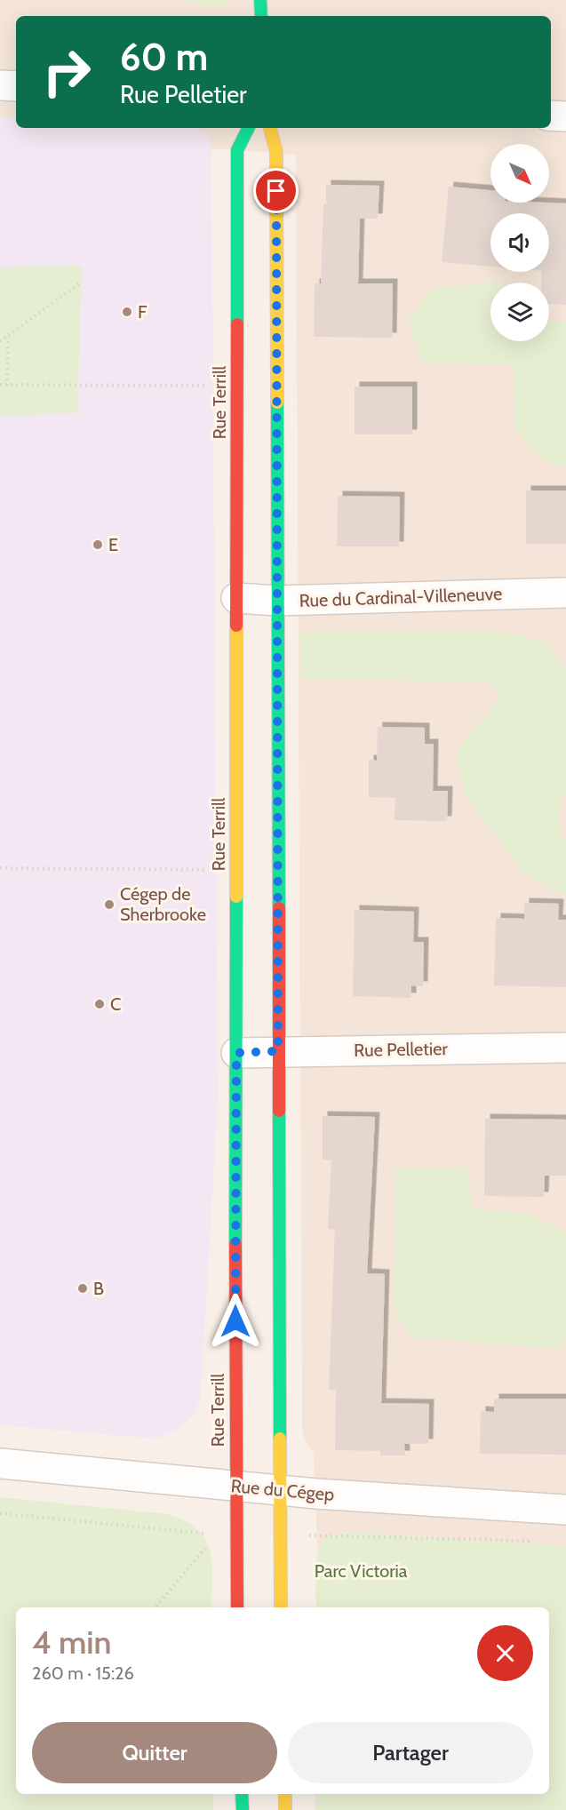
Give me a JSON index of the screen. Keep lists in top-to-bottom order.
{
  "streets": {
    "street": [
      "Rue Terrill",
      "Rue du Cardinal-Villeneuve",
      "Rue Pelletier",
      "Rue du Cégep"
    ]
  },
  "crossings": [
    ["Rue Terrill", "Rue du Cardinal-Villeneuve"],
    ["Rue Terrill", "Rue Pelletier"],
    ["Rue Terrill", "Rue du Cégep"]
  ],
  "parks": ["Parc Victoria"],
  "places": [
    "F",
    "E",
    "Cégep de Sherbrooke",
    "C",
    "B"
  ],
  "north": "bottom right",
  "page": {
    "turn": ["60 m", "Rue Pelletier"],
    "heading": ["4 min", "260 m · 15:26"],
    "buttons": ["Quitter", "Partager"]
  }
}
